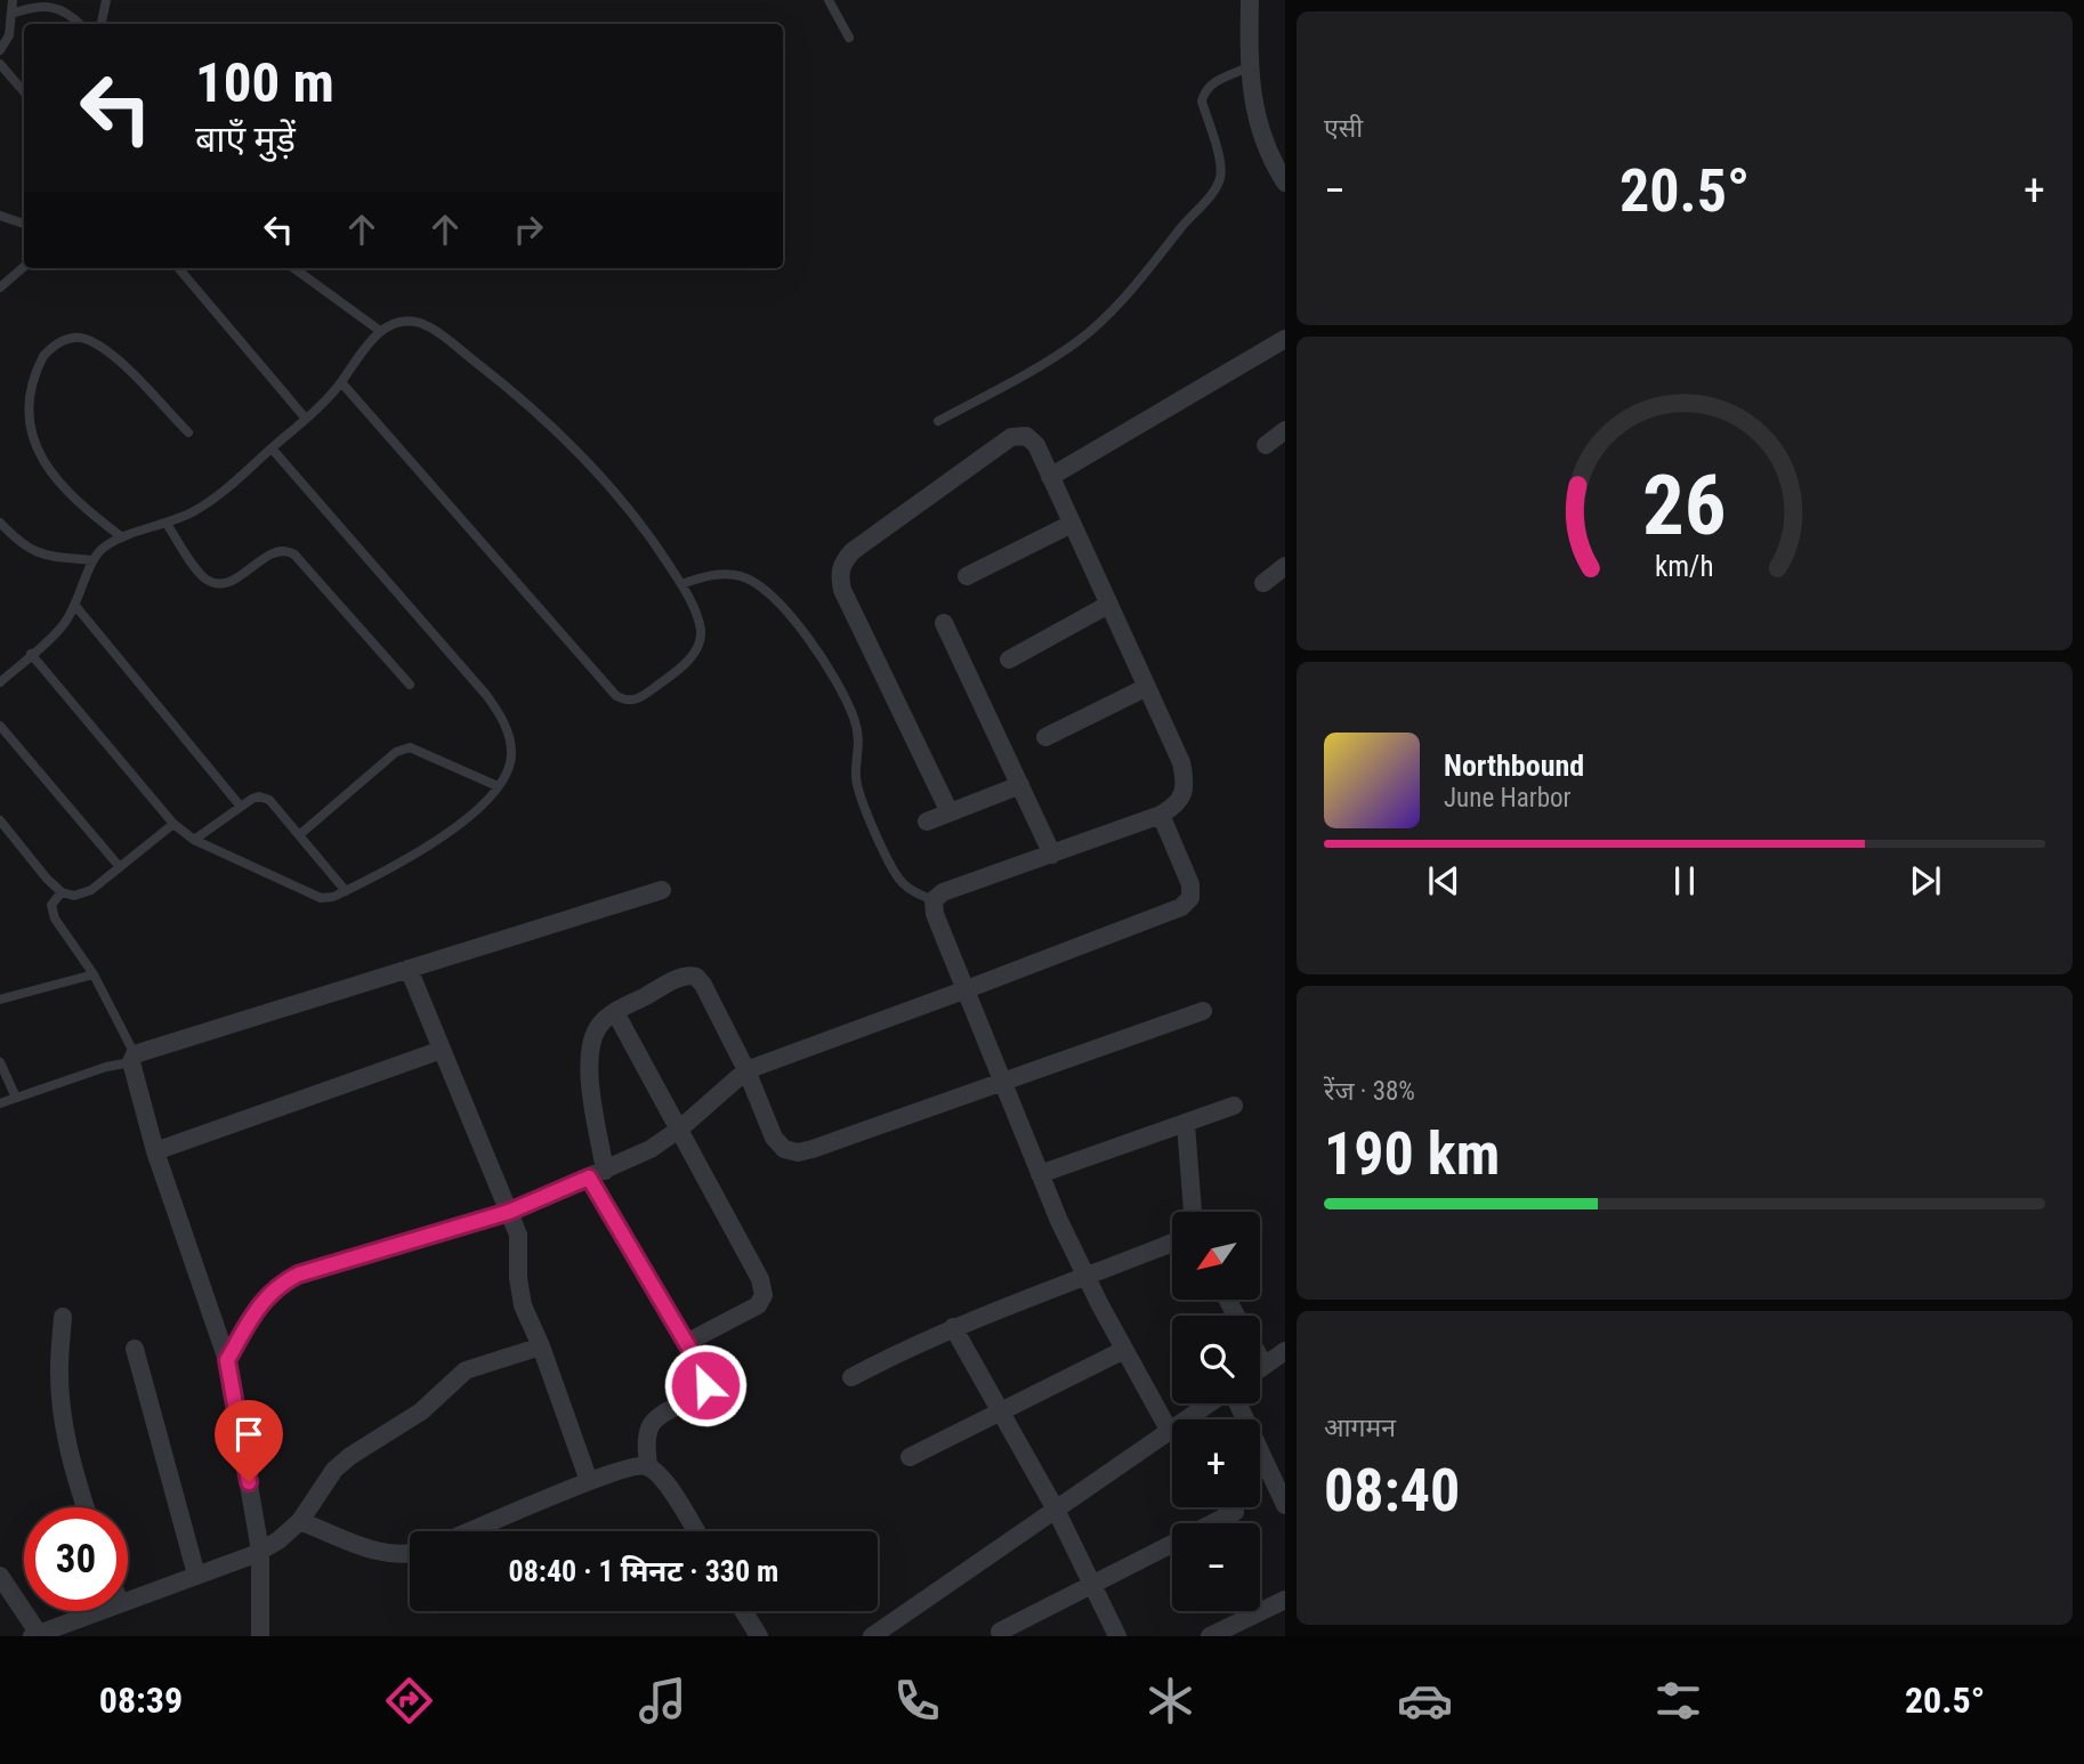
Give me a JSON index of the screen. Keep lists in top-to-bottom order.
{
  "north": "bottom left",
  "page": {
    "tile": [
      "एसी",
      ["रेंज · 38%", "190 km"],
      ["आगमन", "08:40"]
    ],
    "turn": ["100 m", "बाएँ मुड़ें"],
    "heat": ["−", "20.5°", "+"],
    "song": ["Northbound", "June Harbor"],
    "map_buttons": ["+", "−"],
    "limit": "30",
    "trip": "08:40 · 1 मिनट · 330 m",
    "tabs": ["08:39", "20.5°"],
    "gauge": ["26", "km/h"]
  }
}
